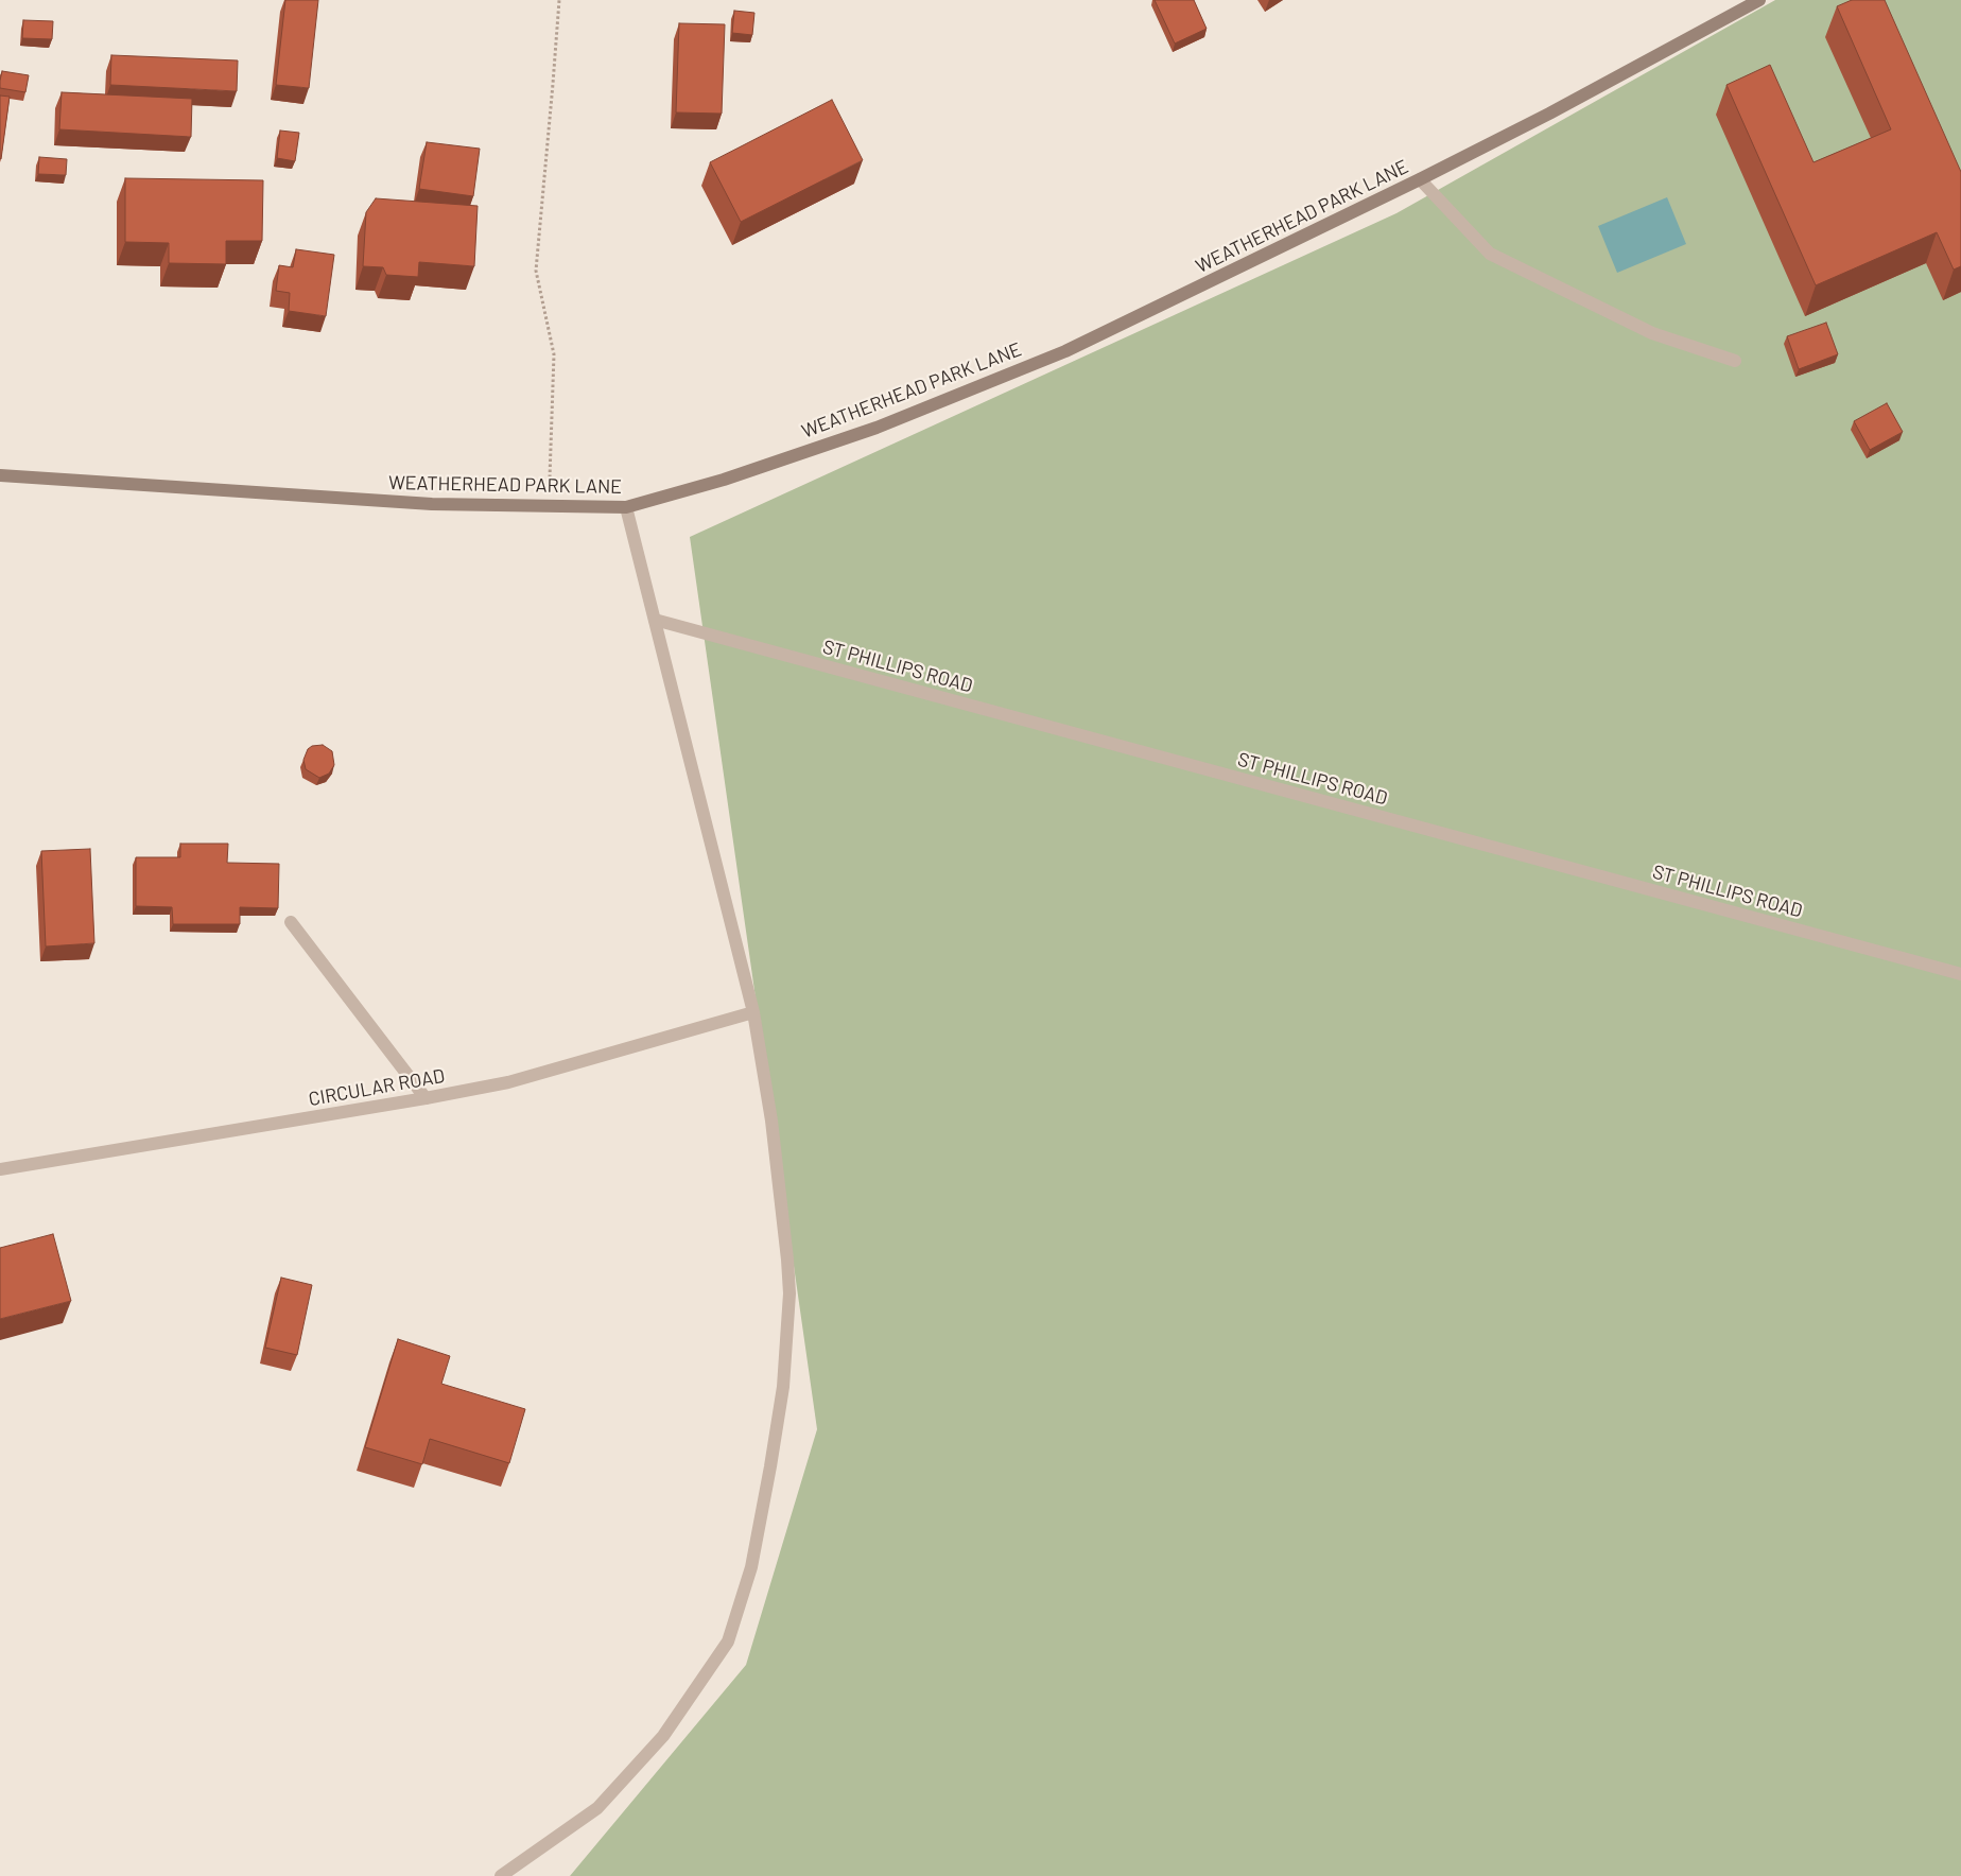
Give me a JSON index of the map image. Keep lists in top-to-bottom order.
{
  "streets": {
    "main road": ["WEATHERHEAD PARK LANE"],
    "street": ["ST PHILLIPS ROAD", "CIRCULAR ROAD"]
  }
}
